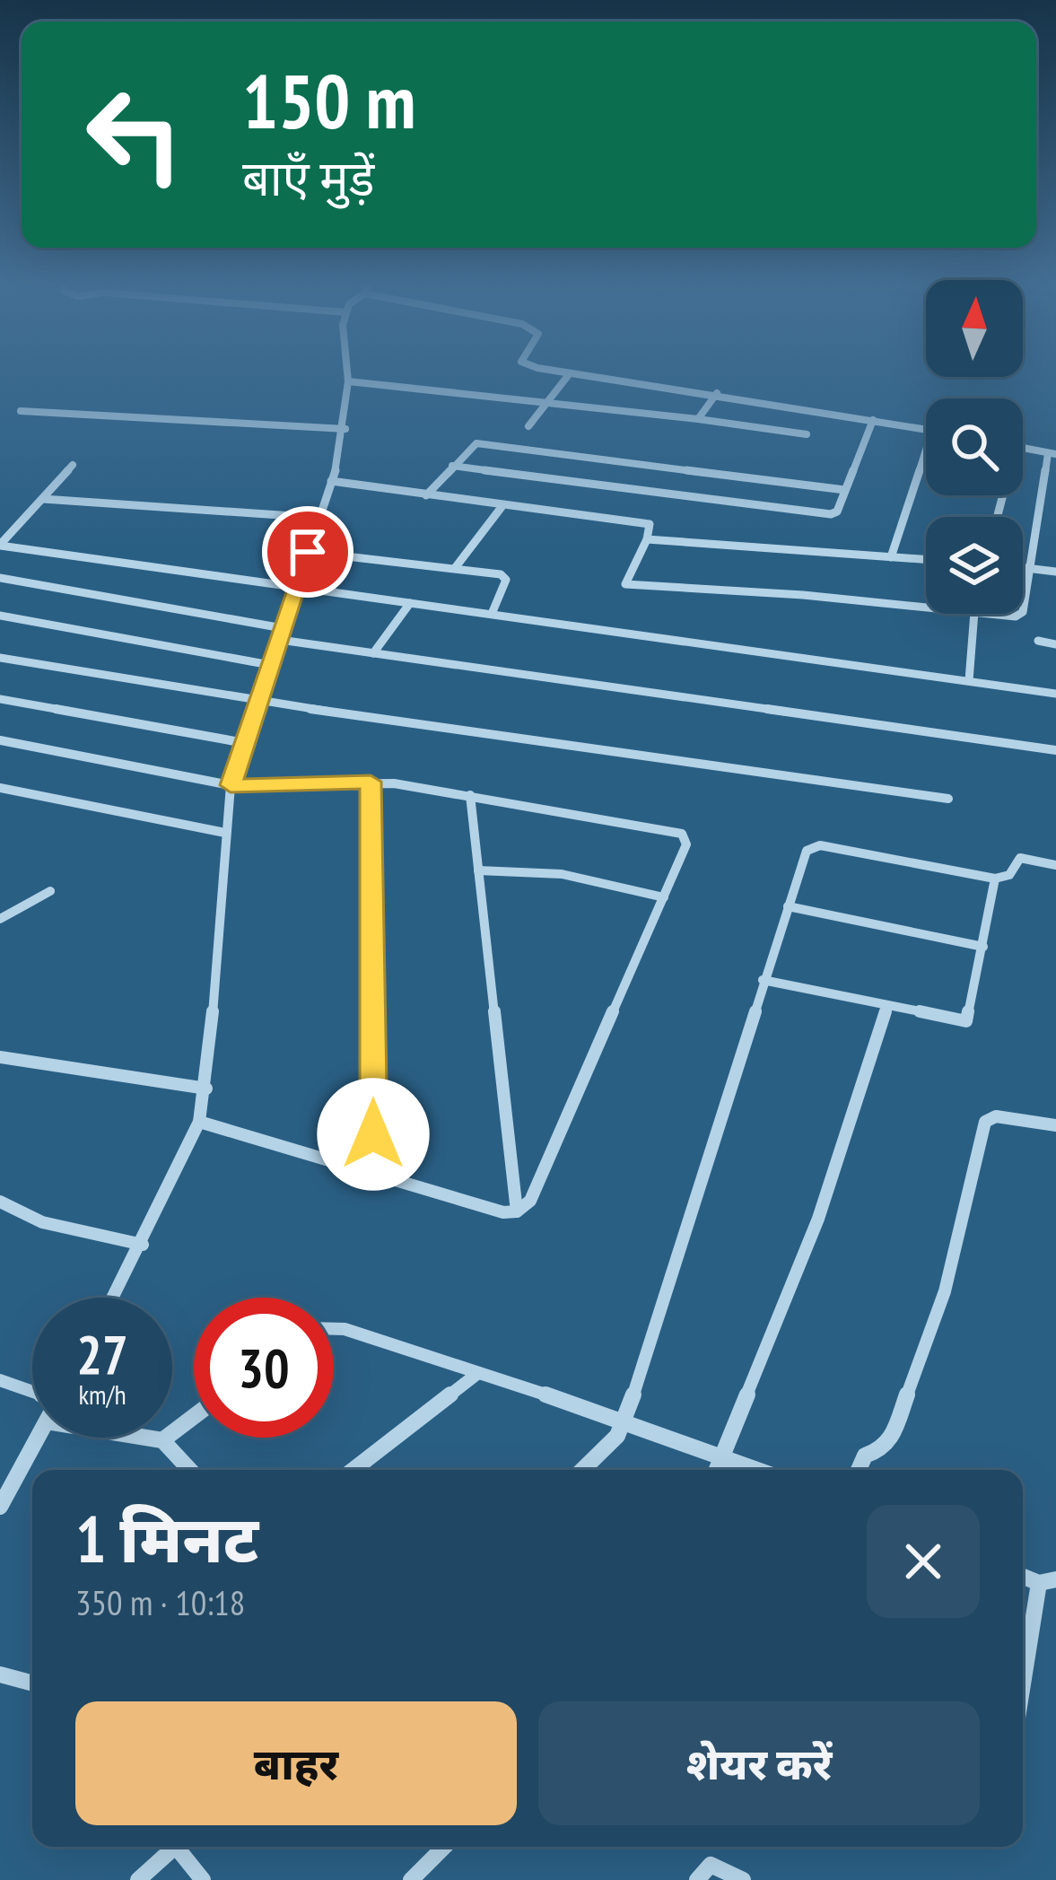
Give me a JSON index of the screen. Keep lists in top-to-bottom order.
{
  "north": "top",
  "page": {
    "turn": ["150 m", "बाएँ मुड़ें"],
    "speed": "27 km/h",
    "limit": "30",
    "heading": ["1 मिनट", "350 m · 10:18"],
    "buttons": ["बाहर", "शेयर करें"]
  }
}
